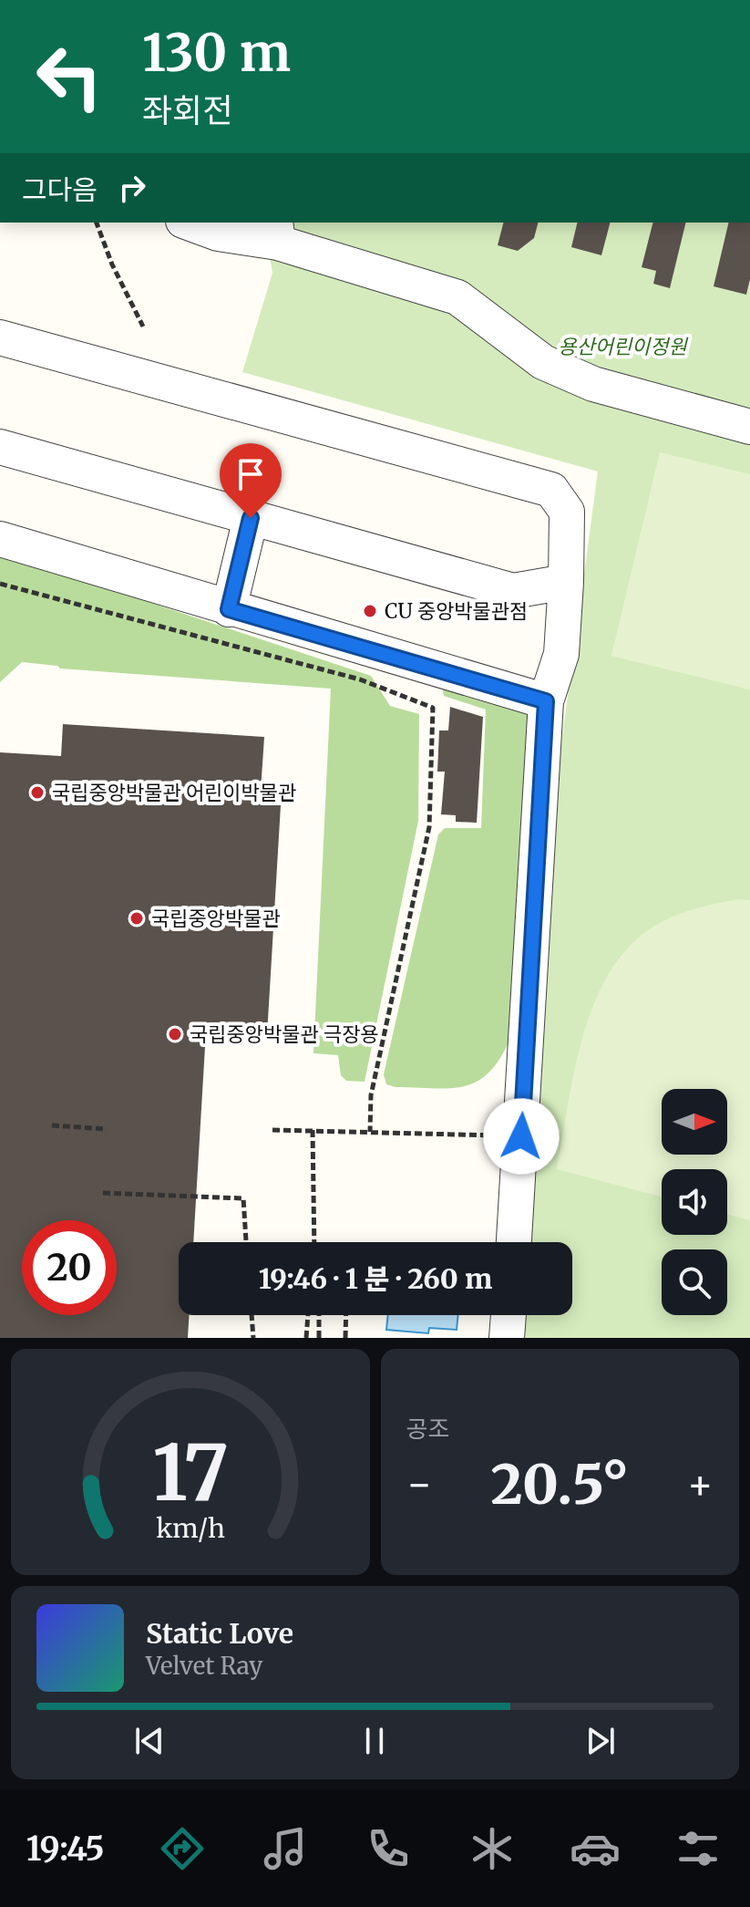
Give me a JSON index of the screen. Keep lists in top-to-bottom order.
{
  "parks": ["용산어린이정원"],
  "places": [
    "CU 중앙박물관점",
    "국립중앙박물관 어린이박물관",
    "국립중앙박물관",
    "국립중앙박물관 극장용"
  ],
  "north": "right",
  "page": {
    "turn": ["130 m", "좌회전"],
    "then": "그다음",
    "limit": "20",
    "trip": "19:46 · 1 분 · 260 m",
    "tile": "공조",
    "heat": ["−", "20.5°", "+"],
    "song": ["Static Love", "Velvet Ray"],
    "tabs": "19:45",
    "gauge": ["17", "km/h"]
  }
}
